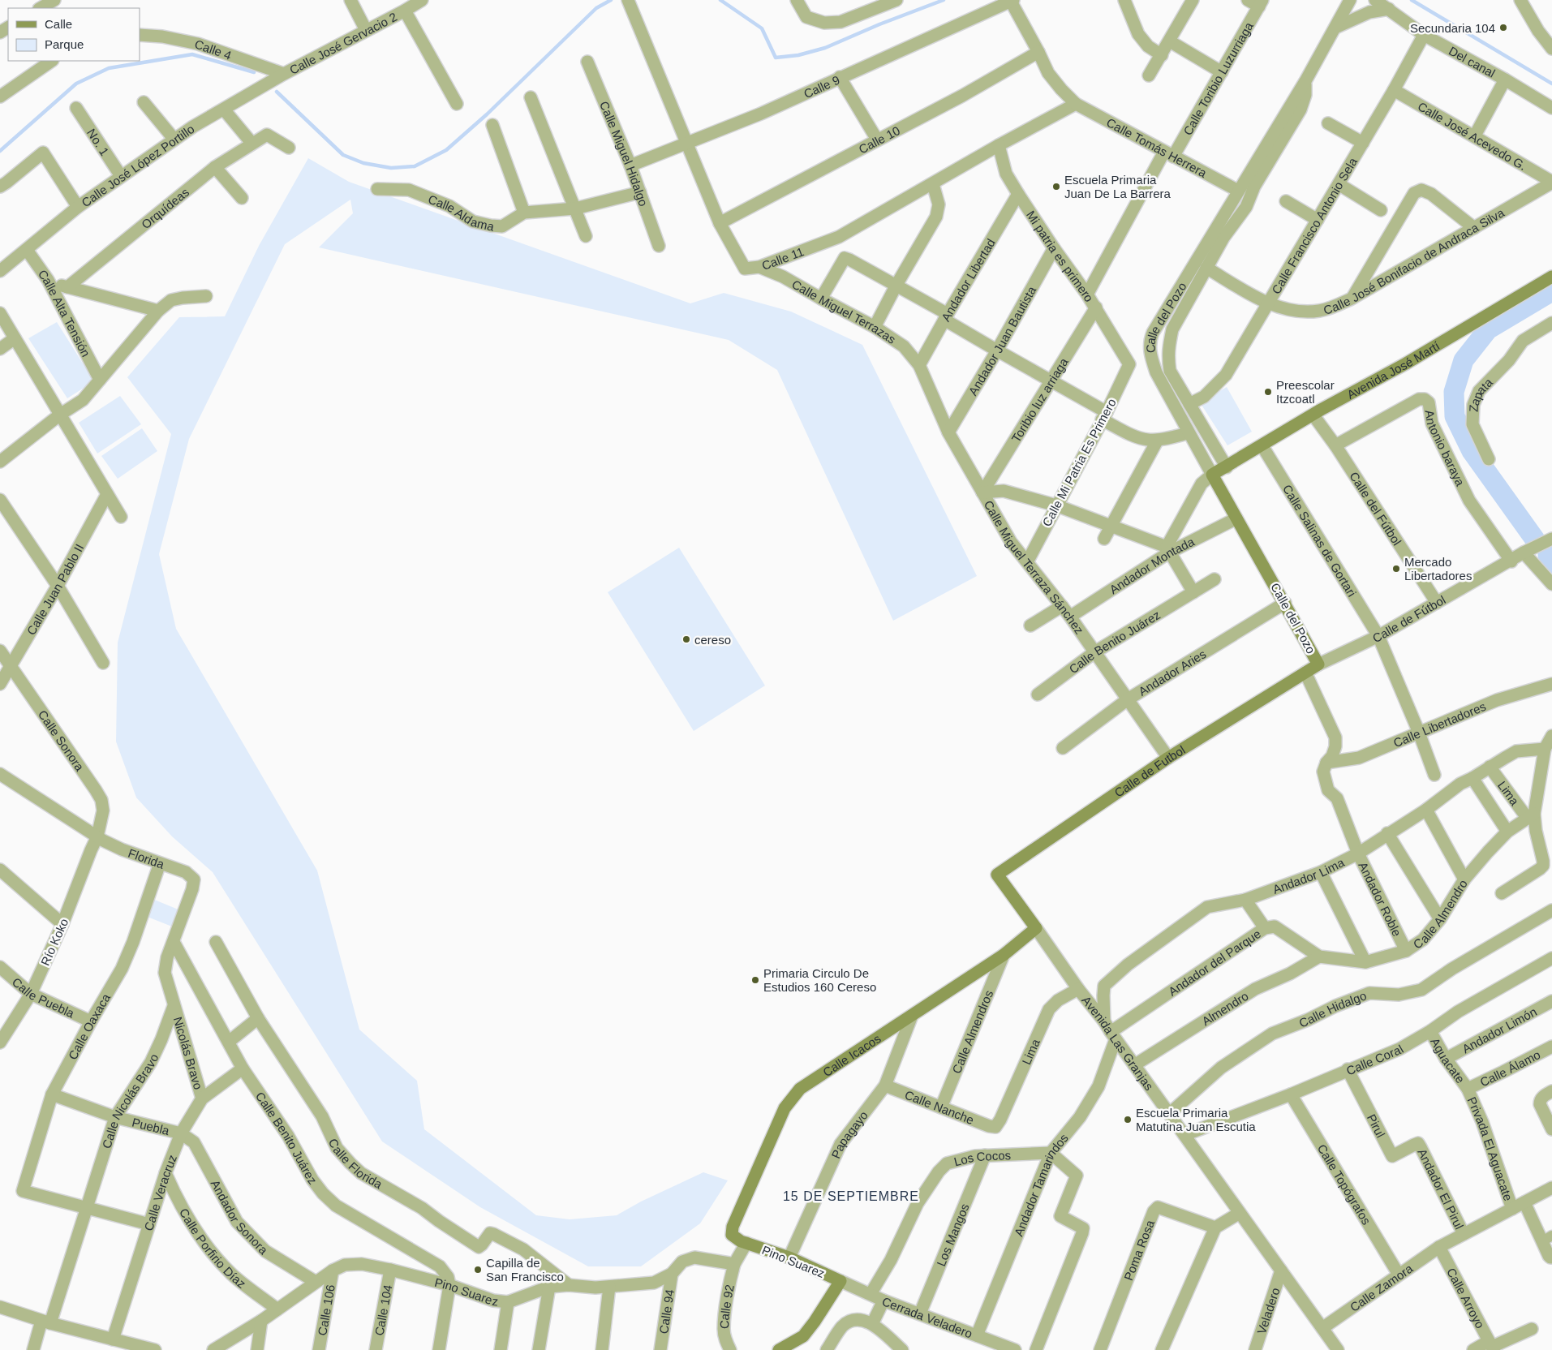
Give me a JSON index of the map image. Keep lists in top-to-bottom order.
{
  "streets": {
    "main road": [
      "Calle del Pozo",
      "Avenida José Martí",
      "Calle de Fútbol",
      "Calle de Futbol",
      "Avenida Las Granjas",
      "Calle Icacos",
      "Pino Suarez"
    ],
    "street": [
      "Calle José Gervacio 2",
      "Calle 4",
      "Del canal",
      "Calle Toribio Luzurriaga",
      "Calle 9",
      "Calle José Acevedo G.",
      "Calle 10",
      "No. 1",
      "Calle Tomás Herrera",
      "Calle Miguel Hidalgo",
      "Calle José López Portillo",
      "Orquídeas",
      "Calle Aldama",
      "Calle Francisco Antonio Sela",
      "Mi patria es primero",
      "Calle 11",
      "Calle José Bonifacio de Andraca Silva",
      "Andador Libertad",
      "Calle Miguel Terrazas",
      "Calle Alta Tensión",
      "Andador Juan Bautista",
      "Zapata",
      "Toribio luz arriaga",
      "Antonio baraya",
      "Calle Mi Patria Es Primero",
      "Calle del Fútbol",
      "Calle Salinas de Gortari",
      "Andador Montada",
      "Calle Miguel Terraza Sánchez",
      "Calle Juan Pablo II",
      "Calle Benito Juárez",
      "Andador Aries",
      "Calle Libertadores",
      "Calle Sonora",
      "Lima",
      "Florida",
      "Andador Lima",
      "Andador Roble",
      "Calle Almendro",
      "Río Koko",
      "Andador del Parque",
      "Calle Puebla",
      "Almendro",
      "Calle Hidalgo",
      "Calle Oaxaca",
      "Andador Limón",
      "Calle Almendros",
      "Nicolás Bravo",
      "Calle Coral",
      "Aguacate",
      "Calle Álamo",
      "Calle Nicolás Bravo",
      "Calle Nanche",
      "Puebla",
      "Pirul",
      "Papagayo",
      "Privada El Aguacate",
      "Los Cocos",
      "Calle Florida",
      "Calle Topógrafos",
      "Andador Tamarindos",
      "Andador El Pirul",
      "Calle Veracruz",
      "Andador Sonora",
      "Los Mangos",
      "Calle Porfirio Díaz",
      "Poma Rosa",
      "Calle Zamora",
      "Calle Arroyo",
      "Calle 92",
      "Calle 104",
      "Calle 106",
      "Veladero",
      "Calle 94",
      "Cerrada Veladero"
    ]
  },
  "crossings": [
    ["Calle José Gervacio 2", "Calle 4"],
    ["Calle José Gervacio 2", "Calle José López Portillo"],
    ["Calle 4", "Calle José López Portillo"],
    ["Del canal", "Calle Francisco Antonio Sela"],
    ["Calle Toribio Luzurriaga", "Calle Tomás Herrera"],
    ["Calle Toribio Luzurriaga", "Mi patria es primero"],
    ["Calle 9", "Calle Tomás Herrera"],
    ["Calle 9", "Calle Miguel Hidalgo"],
    ["Calle 9", "Calle 11"],
    ["Calle José Acevedo G.", "Calle Francisco Antonio Sela"],
    ["Calle José Acevedo G.", "Calle José Bonifacio de Andraca Silva"],
    ["Calle 10", "Calle Tomás Herrera"],
    ["Calle 10", "Calle 11"],
    ["No. 1", "Calle José López Portillo"],
    ["Calle Tomás Herrera", "Calle 11"],
    ["Calle Tomás Herrera", "Calle del Pozo"],
    ["Calle Miguel Hidalgo", "Calle Aldama"],
    ["Calle José López Portillo", "Calle Alta Tensión"],
    ["Calle Francisco Antonio Sela", "Calle José Bonifacio de Andraca Silva"],
    ["Mi patria es primero", "Calle 11"],
    ["Mi patria es primero", "Andador Libertad"],
    ["Mi patria es primero", "Andador Juan Bautista"],
    ["Mi patria es primero", "Toribio luz arriaga"],
    ["Mi patria es primero", "Calle Mi Patria Es Primero"],
    ["Calle 11", "Calle Miguel Terrazas"],
    ["Andador Libertad", "Calle Miguel Terrazas"],
    ["Andador Libertad", "Calle Miguel Terraza Sánchez"],
    ["Calle Miguel Terrazas", "Calle Miguel Terraza Sánchez"],
    ["Calle del Pozo", "Avenida José Martí"],
    ["Calle del Pozo", "Andador Montada"],
    ["Calle del Pozo", "Calle de Fútbol"],
    ["Calle del Pozo", "Andador Aries"],
    ["Andador Juan Bautista", "Calle Miguel Terraza Sánchez"],
    ["Avenida José Martí", "Calle del Fútbol"],
    ["Avenida José Martí", "Calle Salinas de Gortari"],
    ["Toribio luz arriaga", "Calle Miguel Terraza Sánchez"],
    ["Antonio baraya", "Calle del Fútbol"],
    ["Antonio baraya", "Calle de Fútbol"],
    ["Calle Mi Patria Es Primero", "Calle Miguel Terraza Sánchez"],
    ["Calle del Fútbol", "Calle de Fútbol"],
    ["Calle Salinas de Gortari", "Calle de Fútbol"],
    ["Calle Salinas de Gortari", "Calle Libertadores"],
    ["Andador Montada", "Calle Miguel Terraza Sánchez"],
    ["Calle Miguel Terraza Sánchez", "Calle Benito Juárez"],
    ["Calle Miguel Terraza Sánchez", "Andador Aries"],
    ["Calle Miguel Terraza Sánchez", "Calle de Futbol"],
    ["Calle Juan Pablo II", "Calle Sonora"],
    ["Calle de Fútbol", "Calle de Futbol"],
    ["Calle Benito Juárez", "Florida"],
    ["Calle Benito Juárez", "Calle Veracruz"],
    ["Calle Benito Juárez", "Pino Suarez"],
    ["Calle Libertadores", "Andador Roble"],
    ["Calle Sonora", "Florida"],
    ["Calle Sonora", "Río Koko"],
    ["Calle de Futbol", "Avenida Las Granjas"],
    ["Lima", "Andador Lima"],
    ["Lima", "Calle Almendro"],
    ["Lima", "Avenida Las Granjas"],
    ["Lima", "Calle Nanche"],
    ["Florida", "Río Koko"],
    ["Florida", "Calle Oaxaca"],
    ["Andador Lima", "Andador Roble"],
    ["Andador Lima", "Andador del Parque"],
    ["Andador Lima", "Avenida Las Granjas"],
    ["Andador Lima", "Andador Tamarindos"],
    ["Andador Roble", "Calle Almendro"],
    ["Calle Almendro", "Andador del Parque"],
    ["Calle Almendro", "Almendro"],
    ["Río Koko", "Calle Puebla"],
    ["Andador del Parque", "Almendro"],
    ["Andador del Parque", "Avenida Las Granjas"],
    ["Andador del Parque", "Andador Tamarindos"],
    ["Calle Puebla", "Calle Oaxaca"],
    ["Almendro", "Avenida Las Granjas"],
    ["Calle Hidalgo", "Avenida Las Granjas"],
    ["Calle Oaxaca", "Calle Nicolás Bravo"],
    ["Calle Oaxaca", "Puebla"],
    ["Andador Limón", "Aguacate"],
    ["Calle Almendros", "Calle Icacos"],
    ["Calle Almendros", "Calle Nanche"],
    ["Avenida Las Granjas", "Calle Icacos"],
    ["Avenida Las Granjas", "Calle Coral"],
    ["Avenida Las Granjas", "Andador Tamarindos"],
    ["Avenida Las Granjas", "Calle Zamora"],
    ["Avenida Las Granjas", "Veladero"],
    ["Nicolás Bravo", "Calle Nicolás Bravo"],
    ["Nicolás Bravo", "Calle Veracruz"],
    ["Calle Icacos", "Papagayo"],
    ["Calle Icacos", "Pino Suarez"],
    ["Calle Coral", "Aguacate"],
    ["Calle Coral", "Pirul"],
    ["Calle Coral", "Calle Topógrafos"],
    ["Aguacate", "Calle Álamo"],
    ["Aguacate", "Privada El Aguacate"],
    ["Calle Álamo", "Privada El Aguacate"],
    ["Calle Nicolás Bravo", "Puebla"],
    ["Calle Nanche", "Papagayo"],
    ["Puebla", "Calle Veracruz"],
    ["Puebla", "Andador Sonora"],
    ["Pirul", "Andador El Pirul"],
    ["Papagayo", "Pino Suarez"],
    ["Privada El Aguacate", "Calle Zamora"],
    ["Los Cocos", "Andador Tamarindos"],
    ["Los Cocos", "Los Mangos"],
    ["Los Cocos", "Cerrada Veladero"],
    ["Calle Florida", "Pino Suarez"],
    ["Calle Topógrafos", "Calle Zamora"],
    ["Andador Tamarindos", "Cerrada Veladero"],
    ["Andador El Pirul", "Calle Zamora"],
    ["Calle Veracruz", "Andador Sonora"],
    ["Calle Veracruz", "Calle Porfirio Díaz"],
    ["Andador Sonora", "Pino Suarez"],
    ["Los Mangos", "Cerrada Veladero"],
    ["Calle Porfirio Díaz", "Pino Suarez"],
    ["Pino Suarez", "Calle 92"],
    ["Pino Suarez", "Calle 104"],
    ["Pino Suarez", "Calle 106"],
    ["Pino Suarez", "Calle 94"],
    ["Pino Suarez", "Cerrada Veladero"],
    ["Calle Zamora", "Calle Arroyo"]
  ],
  "districts": ["15 DE SEPTIEMBRE"],
  "places": [
    "Secundaria 104",
    "Escuela Primaria Juan De La Barrera",
    "Preescolar Itzcoatl",
    "Mercado Libertadores",
    "cereso",
    "Primaria Circulo De Estudios 160 Cereso",
    "Escuela Primaria Matutina Juan Escutia",
    "Capilla de San Francisco"
  ],
  "legend": ["Calle", "Parque"]
}
